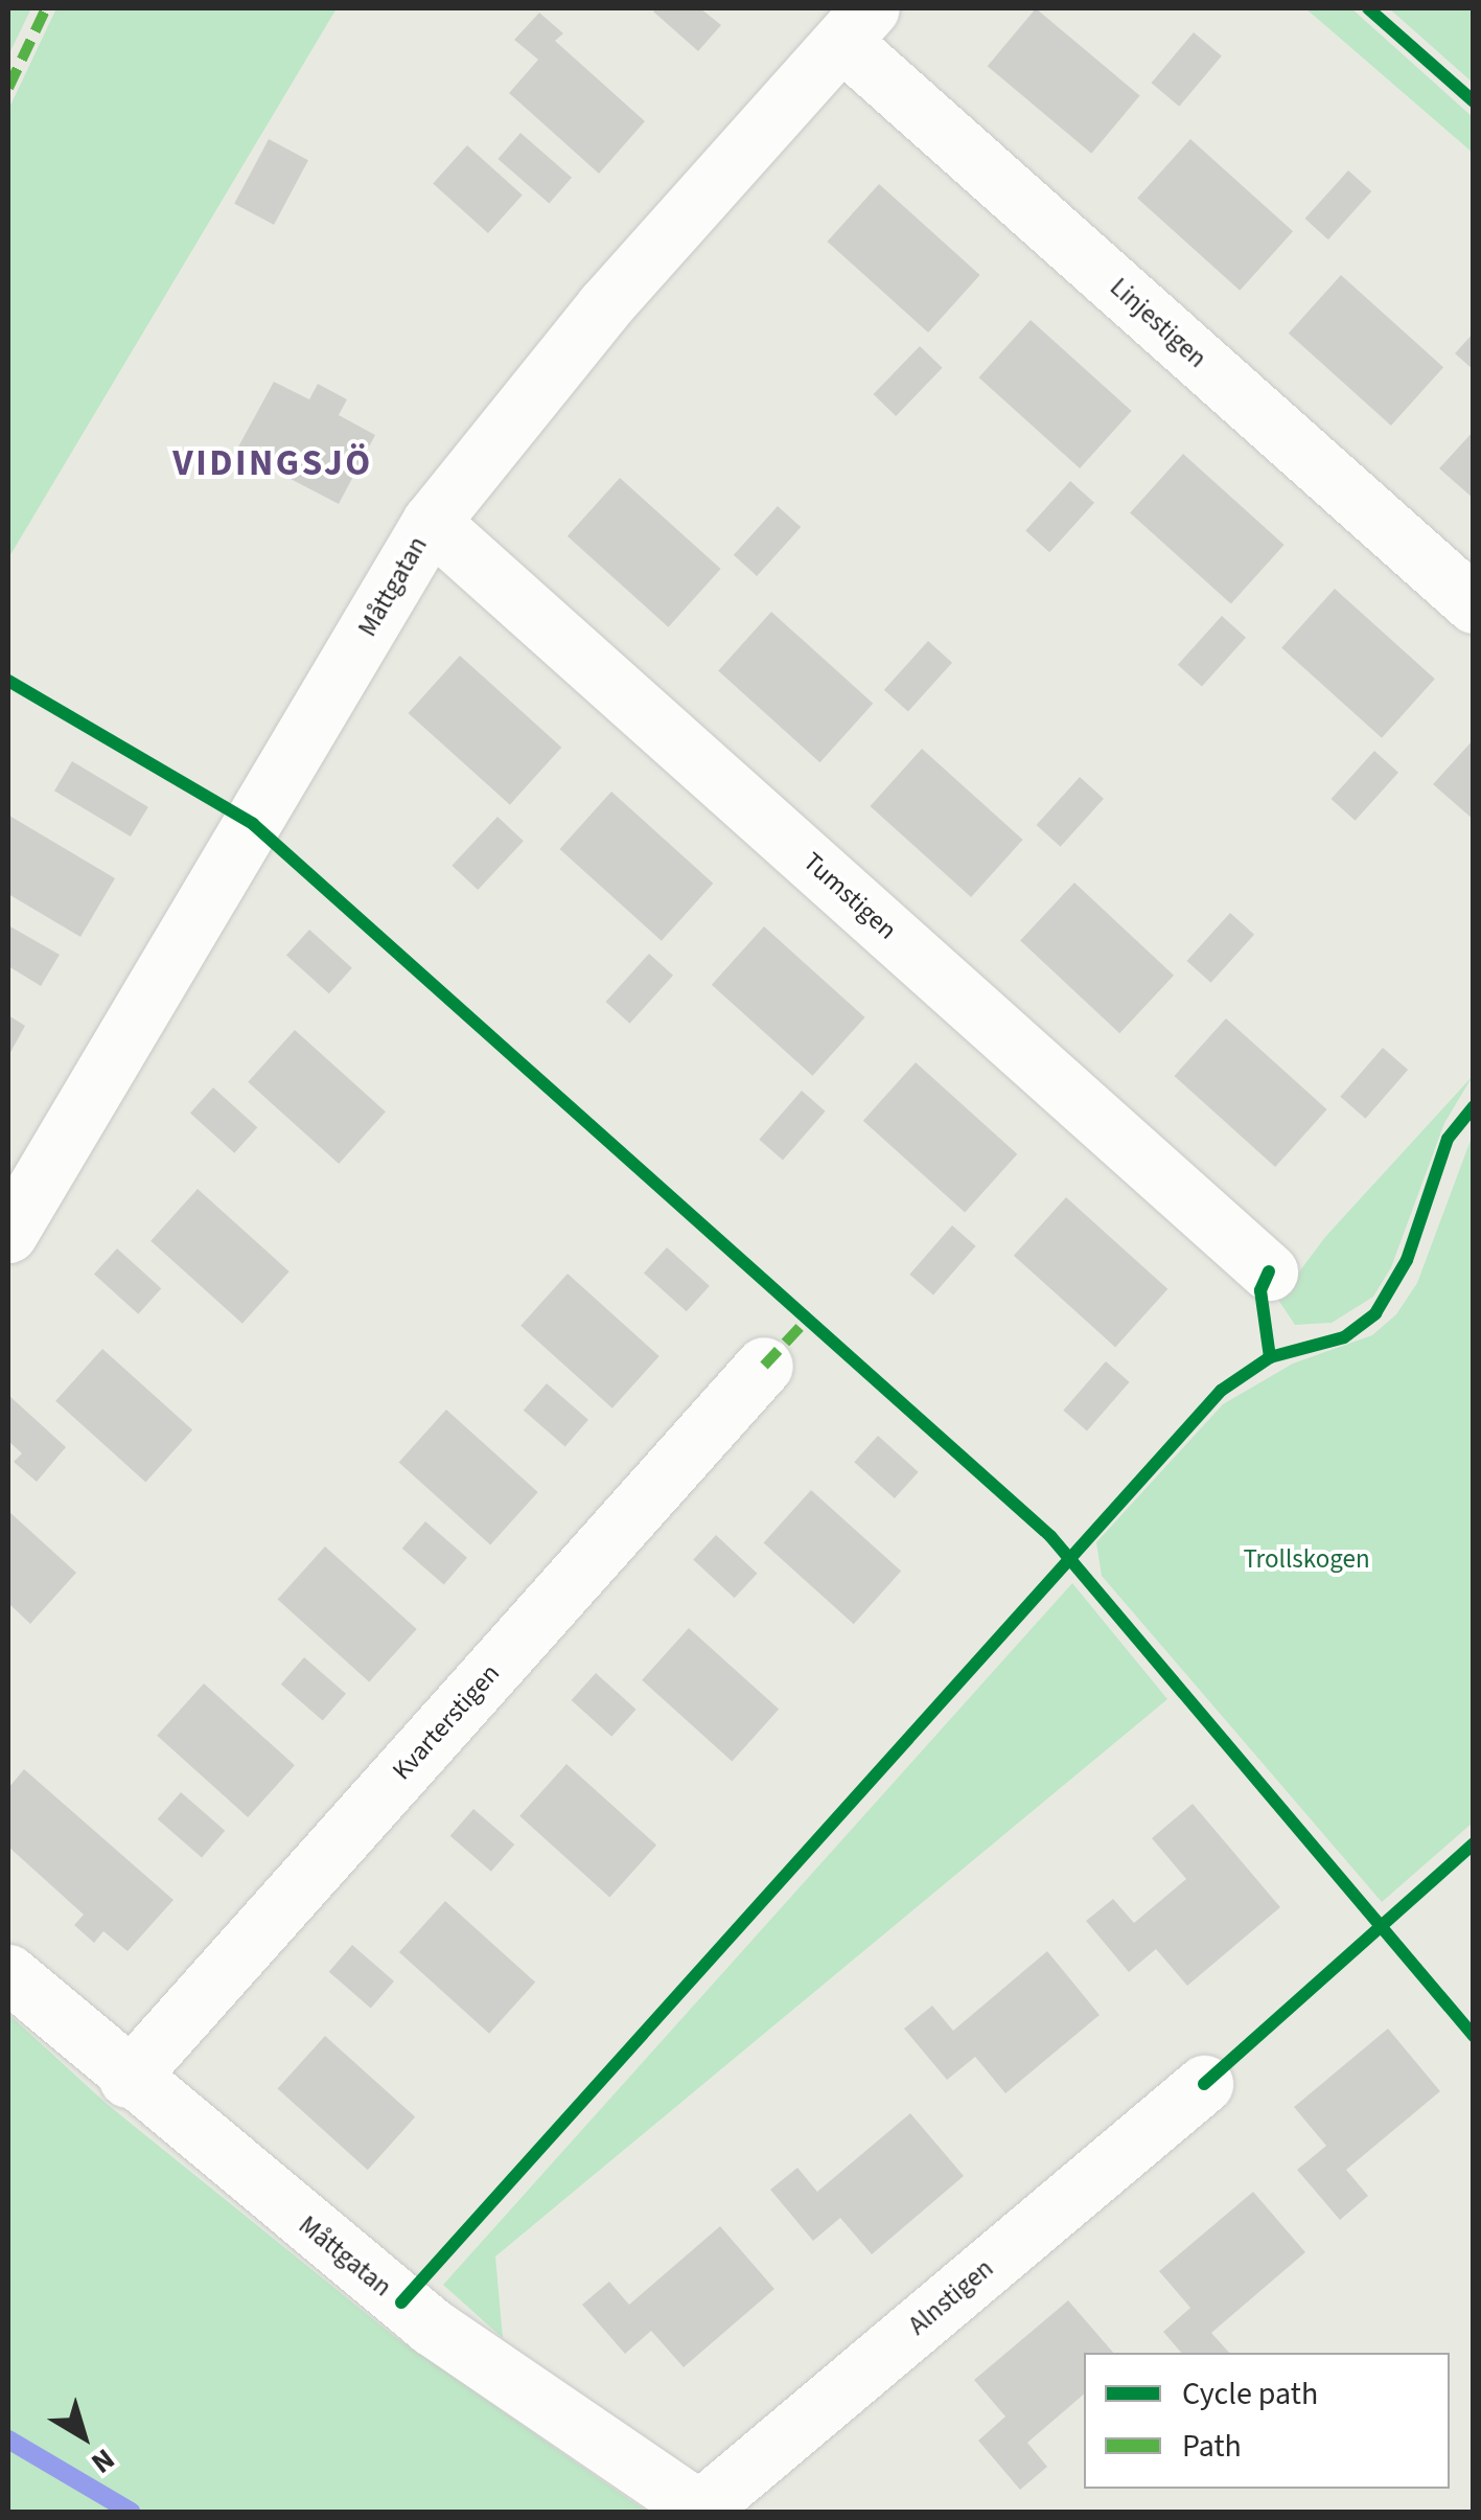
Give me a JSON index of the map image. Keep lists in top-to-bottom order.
{
  "streets": {
    "street": [
      "Linjestigen",
      "Måttgatan",
      "Tumstigen",
      "Kvarterstigen",
      "Alnstigen"
    ]
  },
  "crossings": [
    ["Linjestigen", "Måttgatan"],
    ["Måttgatan", "Tumstigen"],
    ["Måttgatan", "Kvarterstigen"],
    ["Måttgatan", "Alnstigen"]
  ],
  "districts": ["VIDINGSJÖ"],
  "parks": ["Trollskogen"],
  "legend": ["Cycle path", "Path"],
  "north": "bottom right"
}
